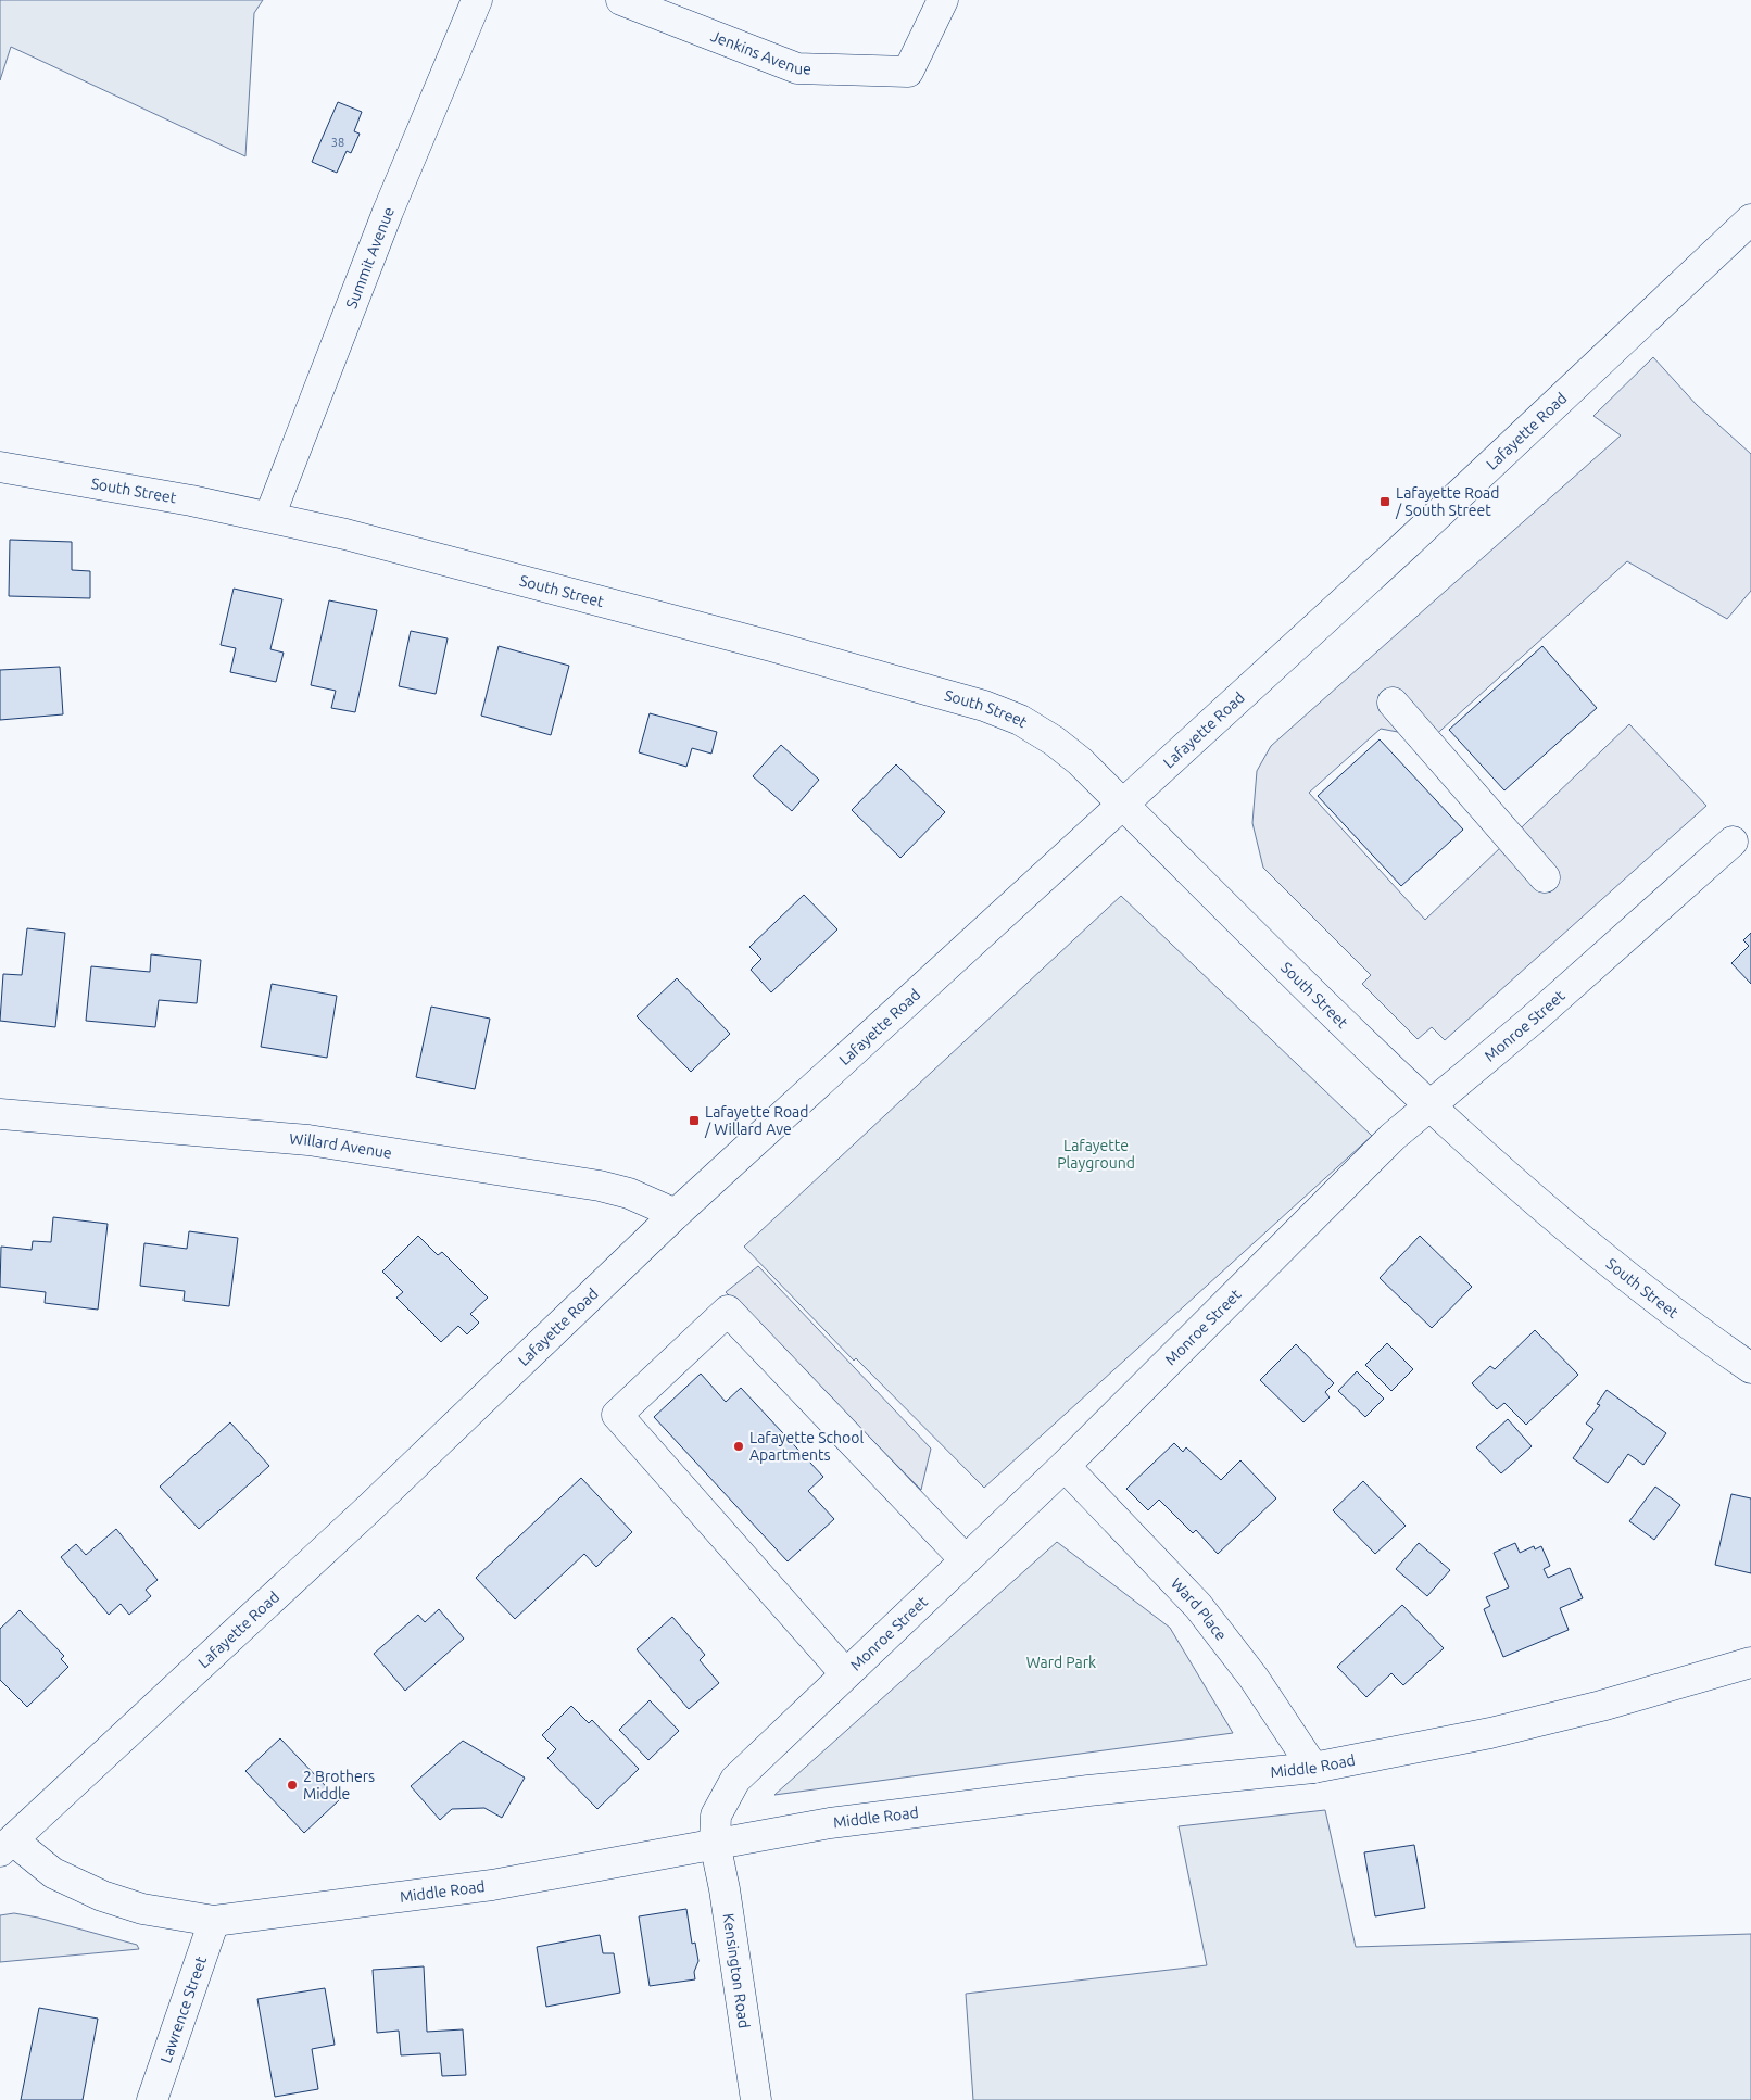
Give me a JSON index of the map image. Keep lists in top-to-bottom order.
{
  "streets": {
    "street": [
      "Jenkins Avenue",
      "Summit Avenue",
      "Lafayette Road",
      "South Street",
      "Monroe Street",
      "Willard Avenue",
      "Ward Place",
      "Middle Road",
      "Kensington Road",
      "Lawrence Street"
    ]
  },
  "crossings": [
    ["Summit Avenue", "South Street"],
    ["Lafayette Road", "South Street"],
    ["Lafayette Road", "Willard Avenue"],
    ["Lafayette Road", "Middle Road"],
    ["South Street", "Monroe Street"],
    ["Monroe Street", "Ward Place"],
    ["Monroe Street", "Middle Road"],
    ["Monroe Street", "Kensington Road"],
    ["Ward Place", "Middle Road"],
    ["Middle Road", "Kensington Road"],
    ["Middle Road", "Lawrence Street"]
  ],
  "parks": ["Lafayette Playground", "Ward Park"],
  "places": {
    "transit": ["Lafayette Road / South Street", "Lafayette Road / Willard Ave"],
    "other": ["Lafayette School Apartments", "2 Brothers Middle"]
  },
  "house_numbers": ["38"]
}
